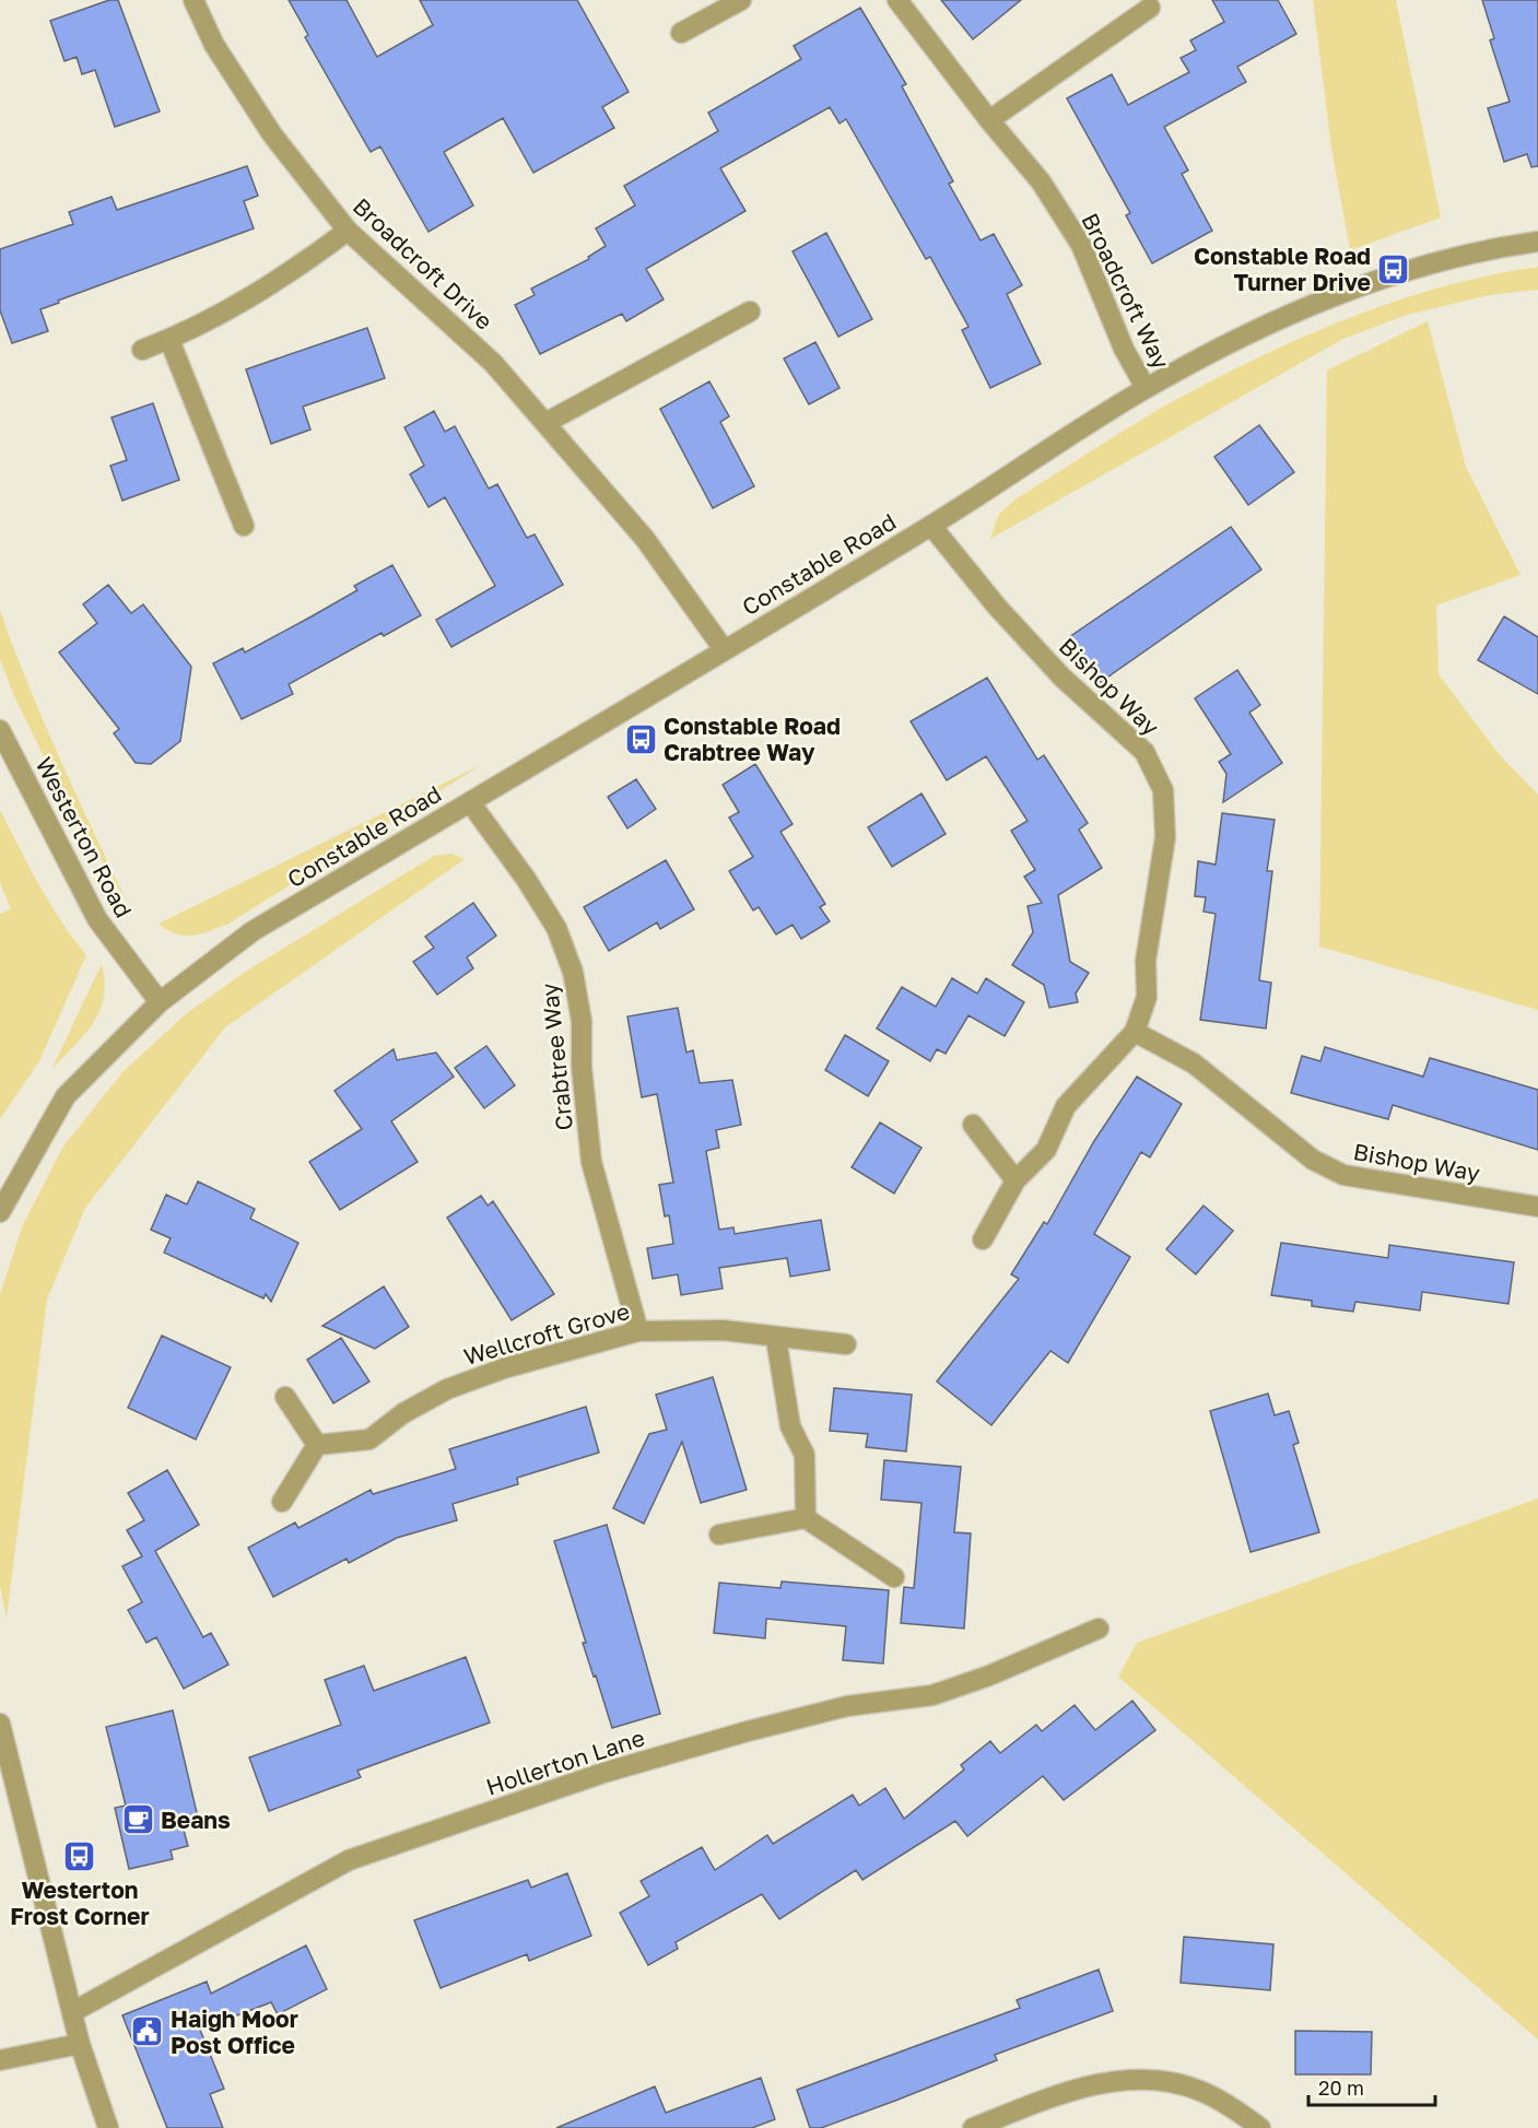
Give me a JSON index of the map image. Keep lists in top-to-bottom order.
{
  "streets": {
    "street": [
      "Broadcroft Drive",
      "Broadcroft Way",
      "Constable Road",
      "Bishop Way",
      "Westerton Road",
      "Crabtree Way",
      "Wellcroft Grove",
      "Hollerton Lane"
    ]
  },
  "crossings": [
    ["Broadcroft Drive", "Constable Road"],
    ["Broadcroft Way", "Constable Road"],
    ["Constable Road", "Bishop Way"],
    ["Constable Road", "Westerton Road"],
    ["Constable Road", "Crabtree Way"],
    ["Crabtree Way", "Wellcroft Grove"]
  ],
  "places": {
    "bus stop": ["Constable Road Turner Drive", "Constable Road Crabtree Way", "Westerton Frost Corner"],
    "cafe": ["Beans"],
    "public building": ["Haigh Moor Post Office"]
  },
  "scale_bar": "20 m"
}
